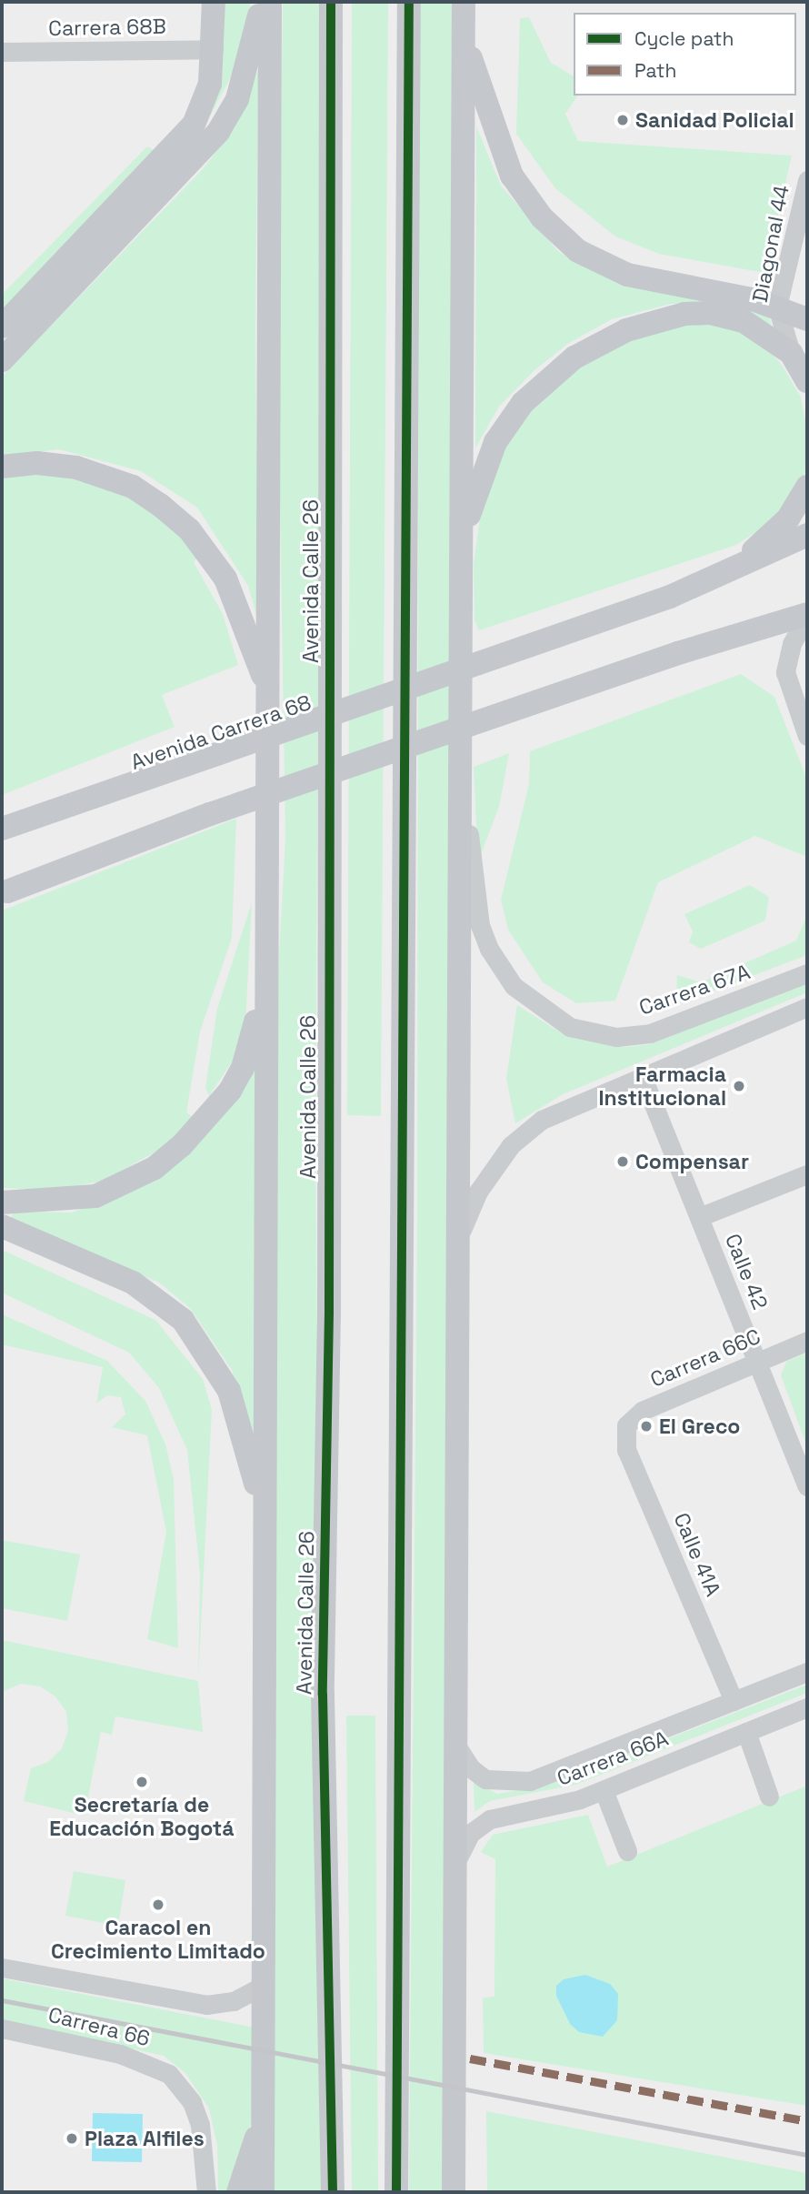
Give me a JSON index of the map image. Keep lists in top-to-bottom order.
{
  "streets": {
    "main road": ["Avenida Calle 26", "Avenida Carrera 68"],
    "street": [
      "Carrera 68B",
      "Diagonal 44",
      "Carrera 67A",
      "Calle 42",
      "Carrera 66C",
      "Calle 41A",
      "Carrera 66A",
      "Carrera 66"
    ]
  },
  "crossings": [
    ["Avenida Calle 26", "Carrera 66"],
    ["Calle 42", "Carrera 66C"],
    ["Carrera 66C", "Calle 41A"],
    ["Calle 41A", "Carrera 66A"]
  ],
  "places": [
    "Sanidad Policial",
    "Farmacia Institucional",
    "Compensar",
    "El Greco",
    "Secretaría de Educación Bogotá",
    "Caracol en Crecimiento Limitado",
    "Plaza Alfiles"
  ],
  "legend": ["Cycle path", "Path"]
}
